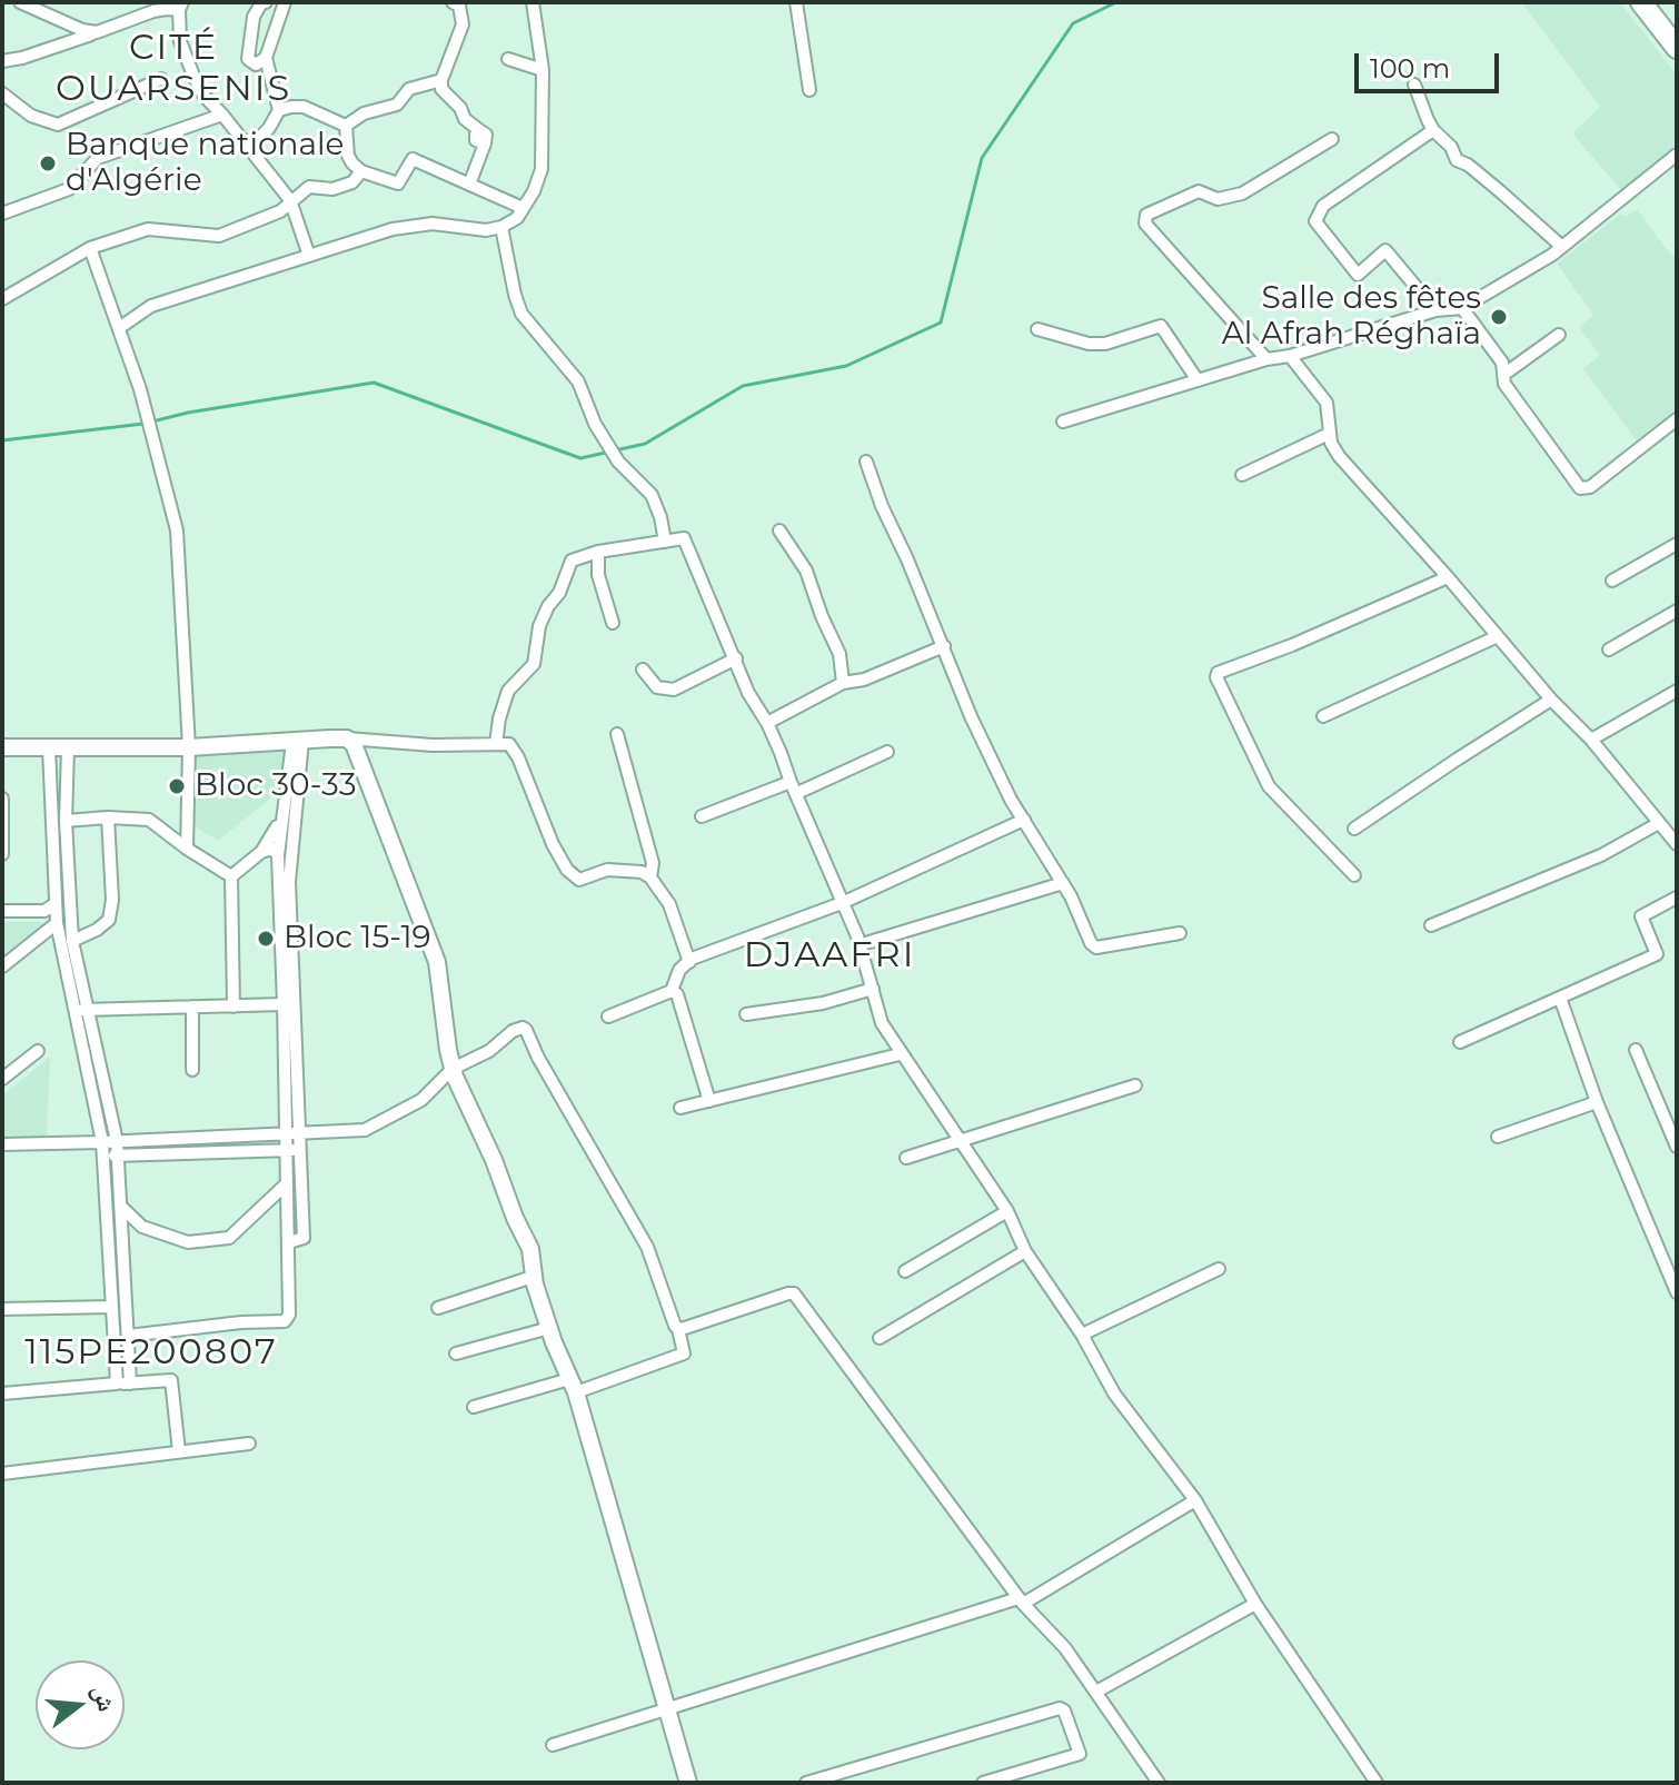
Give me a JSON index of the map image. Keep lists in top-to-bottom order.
{
  "districts": ["CITÉ OUARSENIS", "DJAAFRI", "115PE200807"],
  "places": [
    "Banque nationale d'Algérie",
    "Salle des fêtes Al Afrah Réghaïa",
    "Bloc 30-33",
    "Bloc 15-19"
  ],
  "scale_bar": "100 m",
  "north": "right"
}
